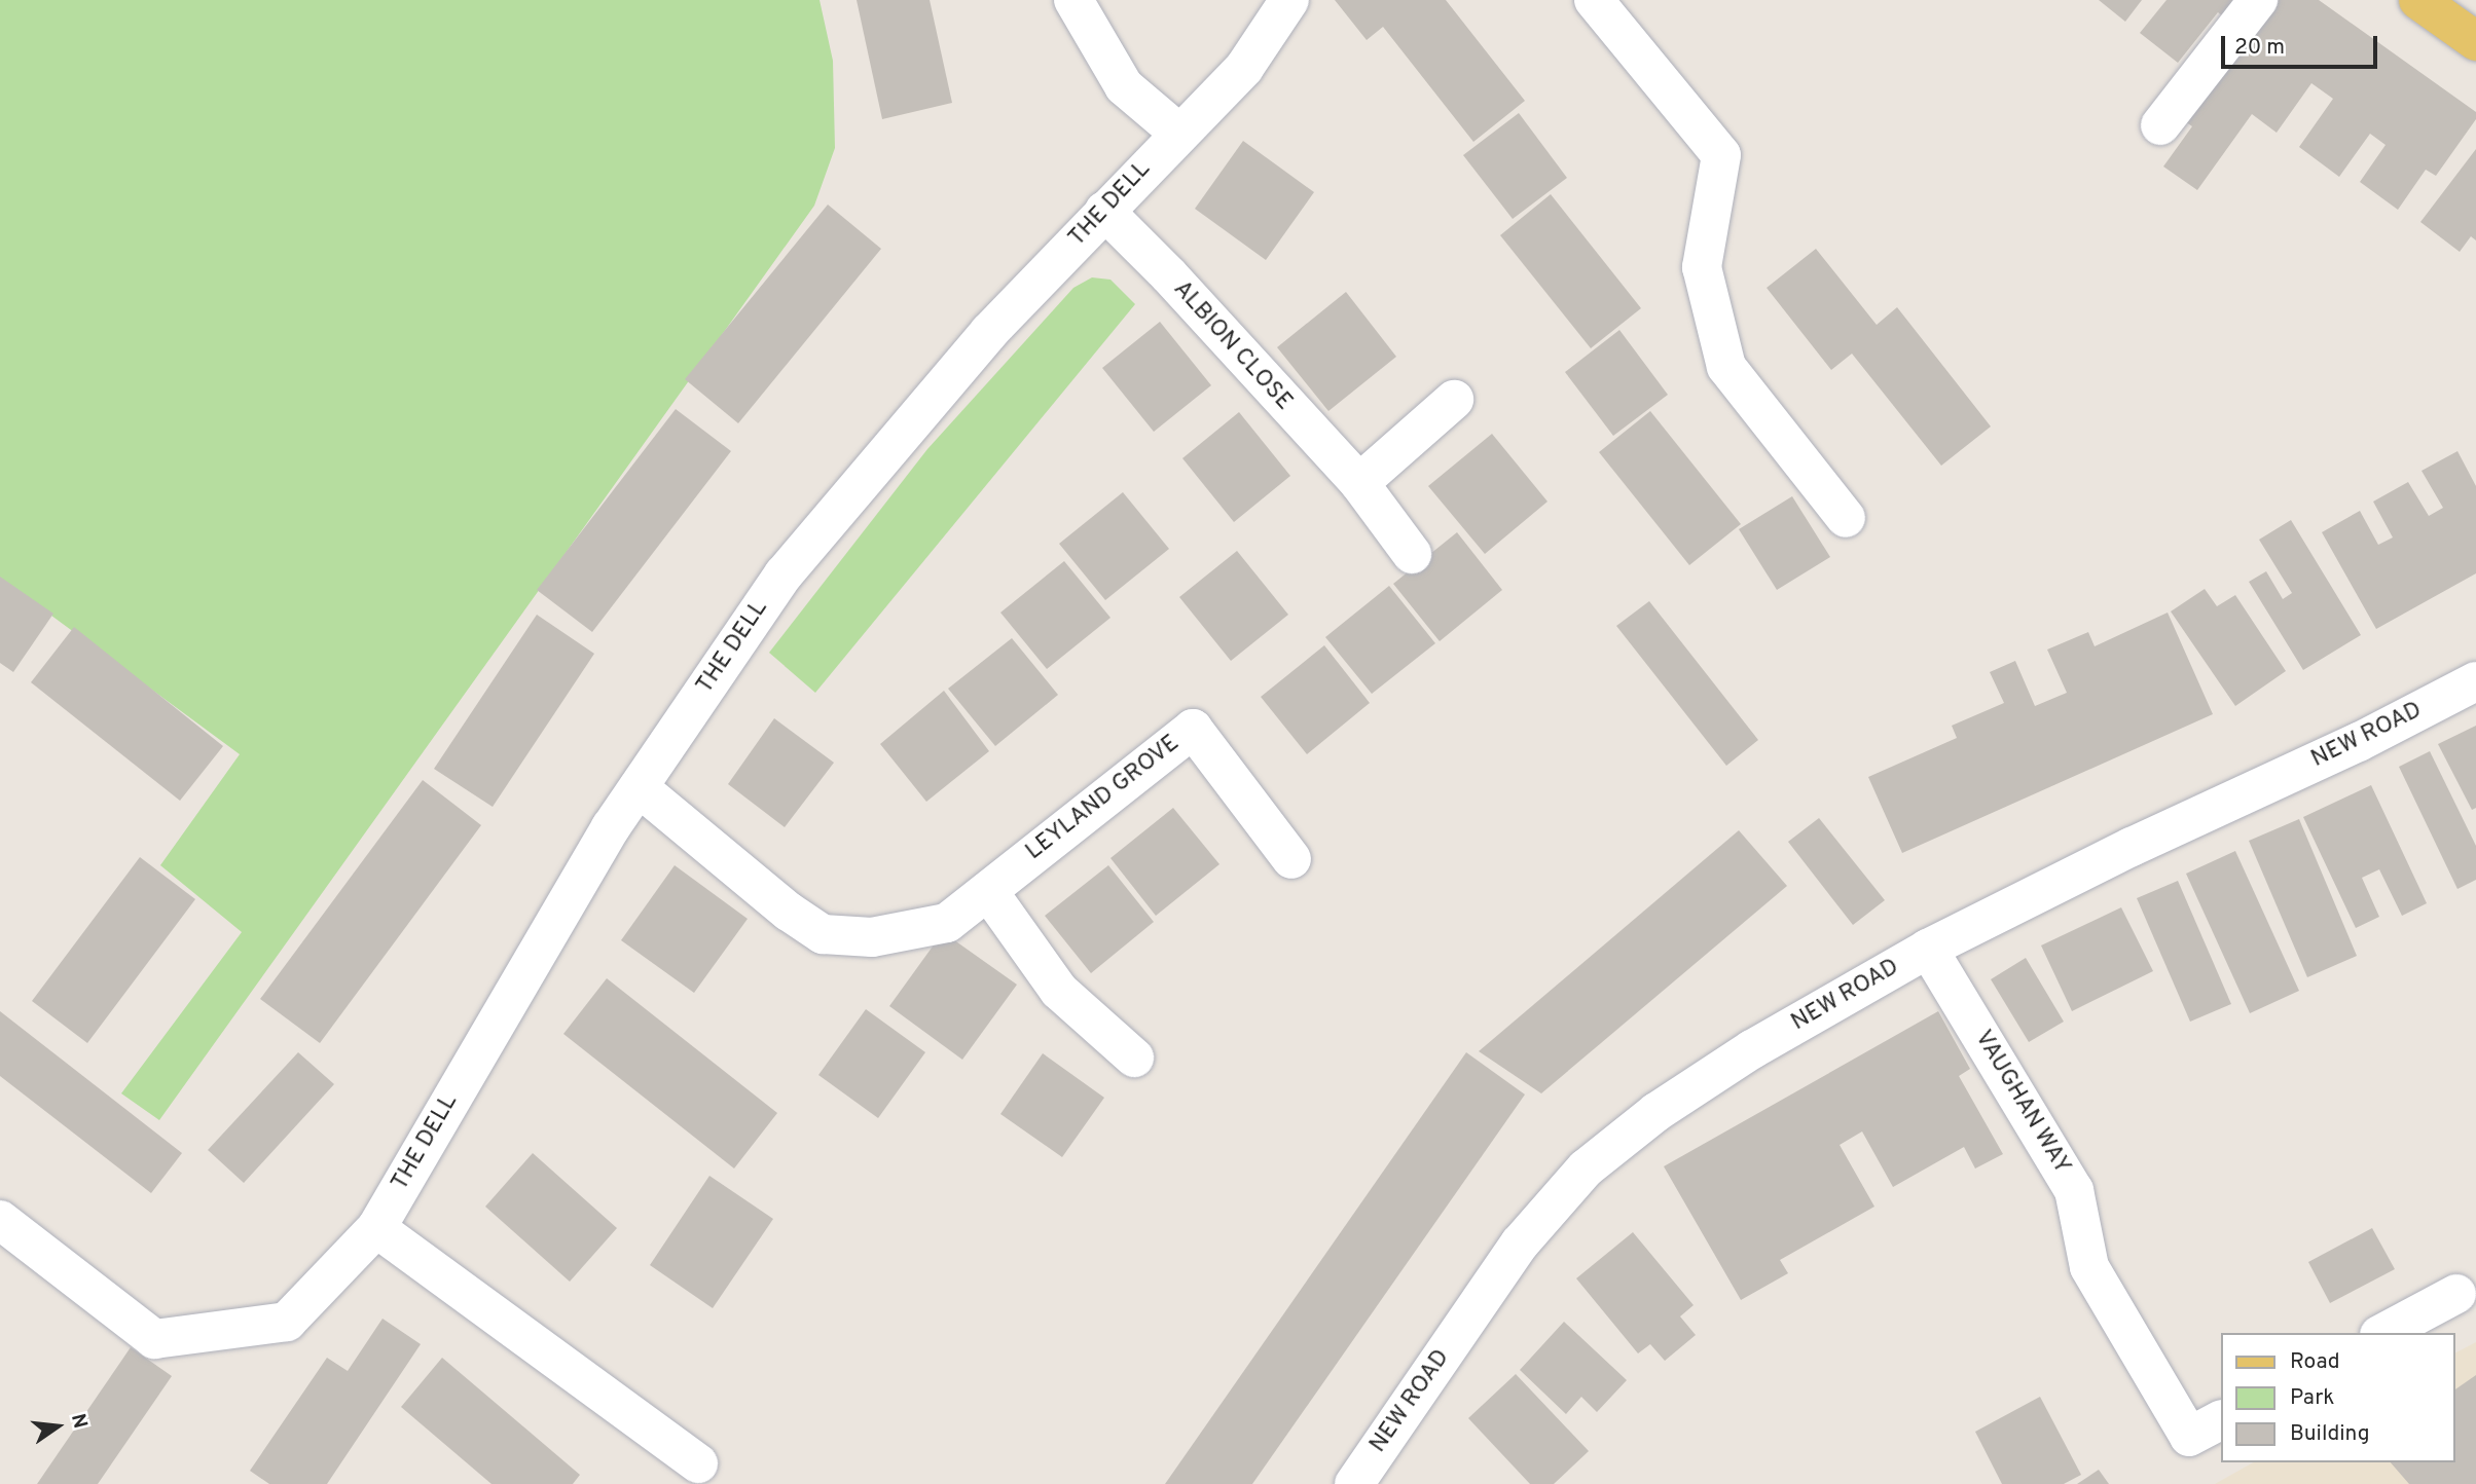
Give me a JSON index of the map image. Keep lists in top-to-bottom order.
{
  "streets": {
    "street": [
      "THE DELL",
      "ALBION CLOSE",
      "NEW ROAD",
      "LEYLAND GROVE",
      "VAUGHAN WAY"
    ]
  },
  "crossings": [
    ["THE DELL", "ALBION CLOSE"],
    ["THE DELL", "LEYLAND GROVE"],
    ["NEW ROAD", "VAUGHAN WAY"]
  ],
  "legend": ["Road", "Park", "Building"],
  "scale_bar": "20 m",
  "north": "right"
}
